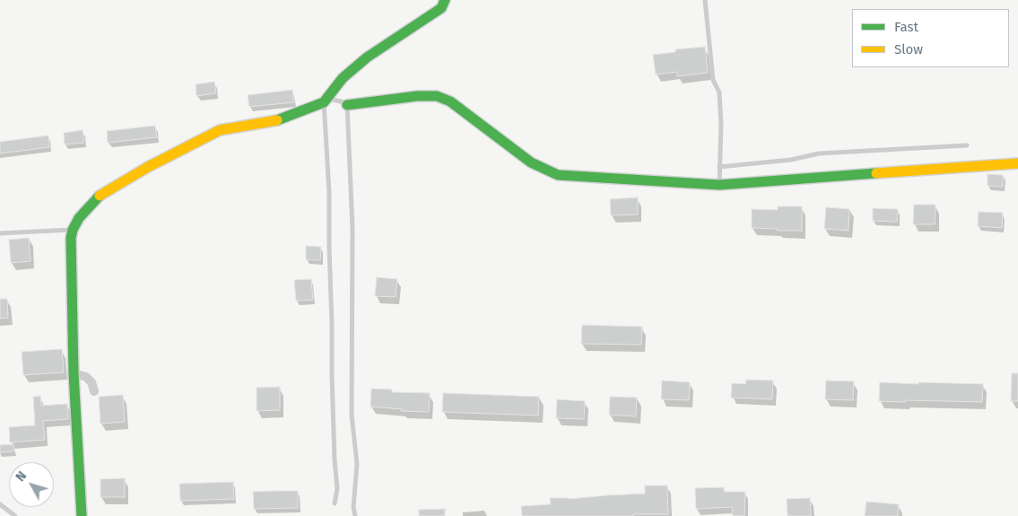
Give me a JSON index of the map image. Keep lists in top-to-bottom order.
{
  "legend": ["Fast", "Slow"],
  "north": "top left"
}
